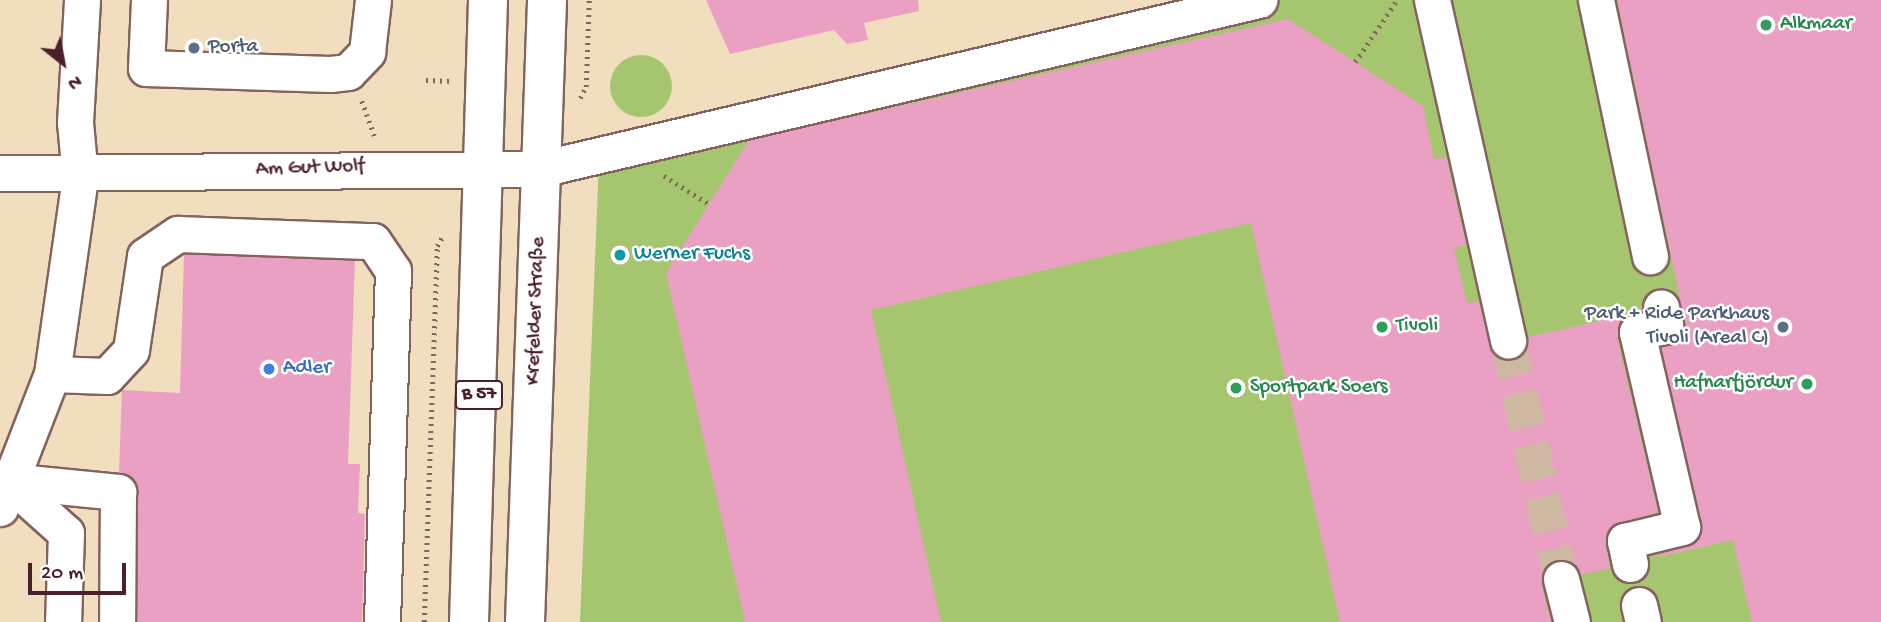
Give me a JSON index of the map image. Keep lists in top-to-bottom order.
{
  "streets": {
    "main road": ["Krefelder Straße", "B 57"],
    "street": ["Am Gut Wolf"]
  },
  "crossings": [
    ["Am Gut Wolf", "Krefelder Straße"],
    ["Am Gut Wolf", "B 57"]
  ],
  "places": [
    "Alkmaar",
    "Porta",
    "Werner Fuchs",
    "Tivoli",
    "Park + Ride Parkhaus Tivoli (Areal C)",
    "Adler",
    "Hafnarfjördur",
    "Sportpark Soers"
  ],
  "scale_bar": "20 m",
  "north": "bottom right"
}
